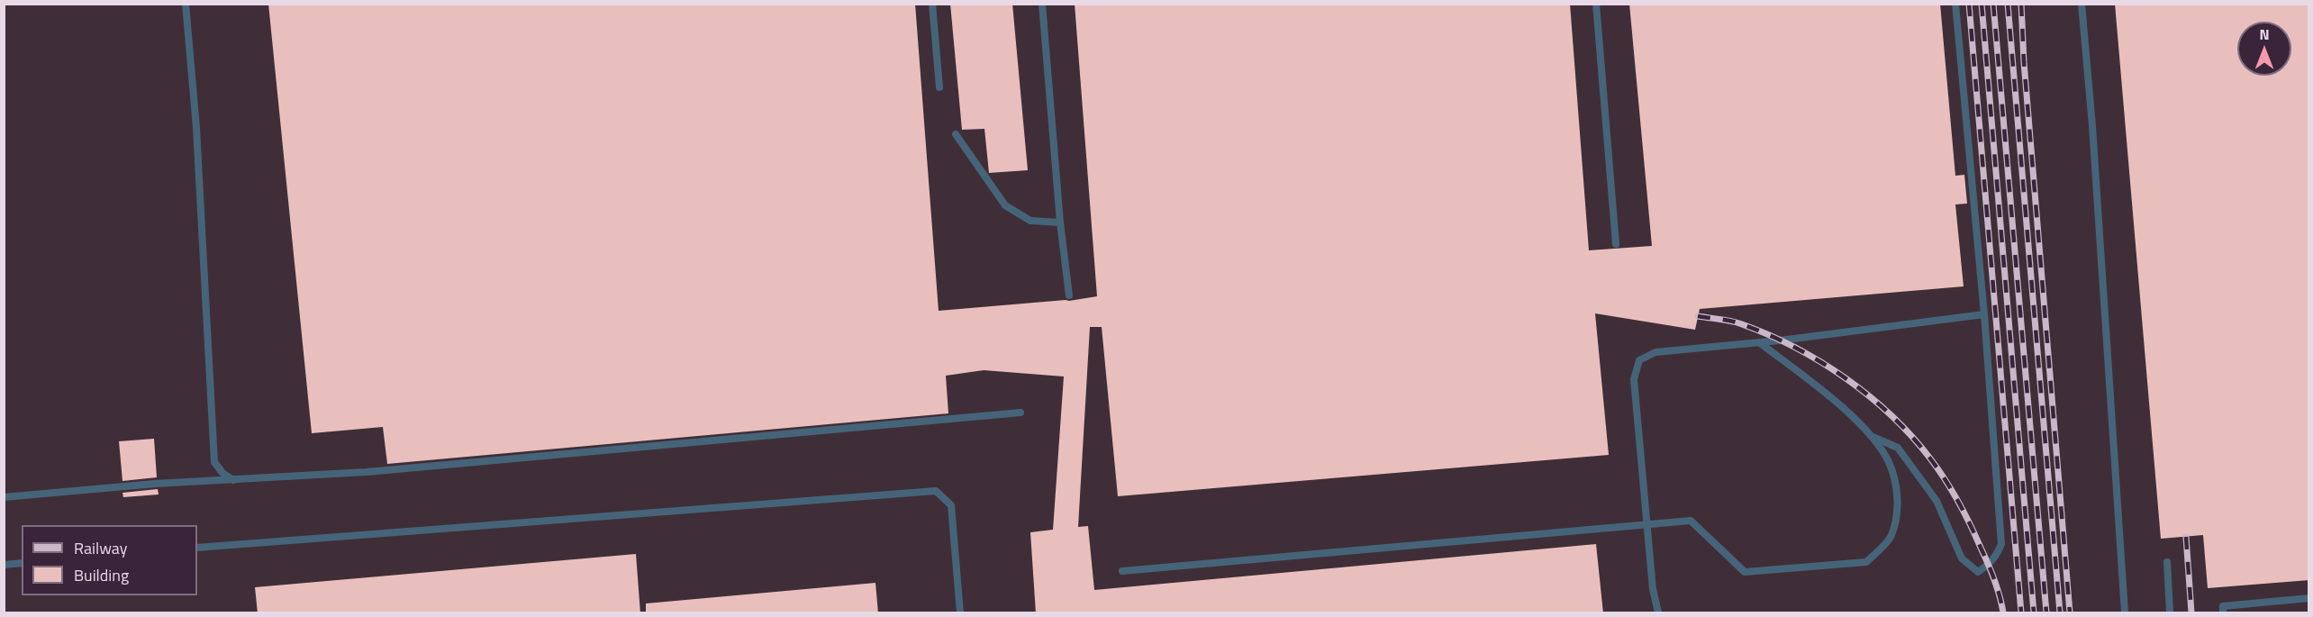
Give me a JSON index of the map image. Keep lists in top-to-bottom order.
{
  "legend": ["Railway", "Building"],
  "north": "top"
}
